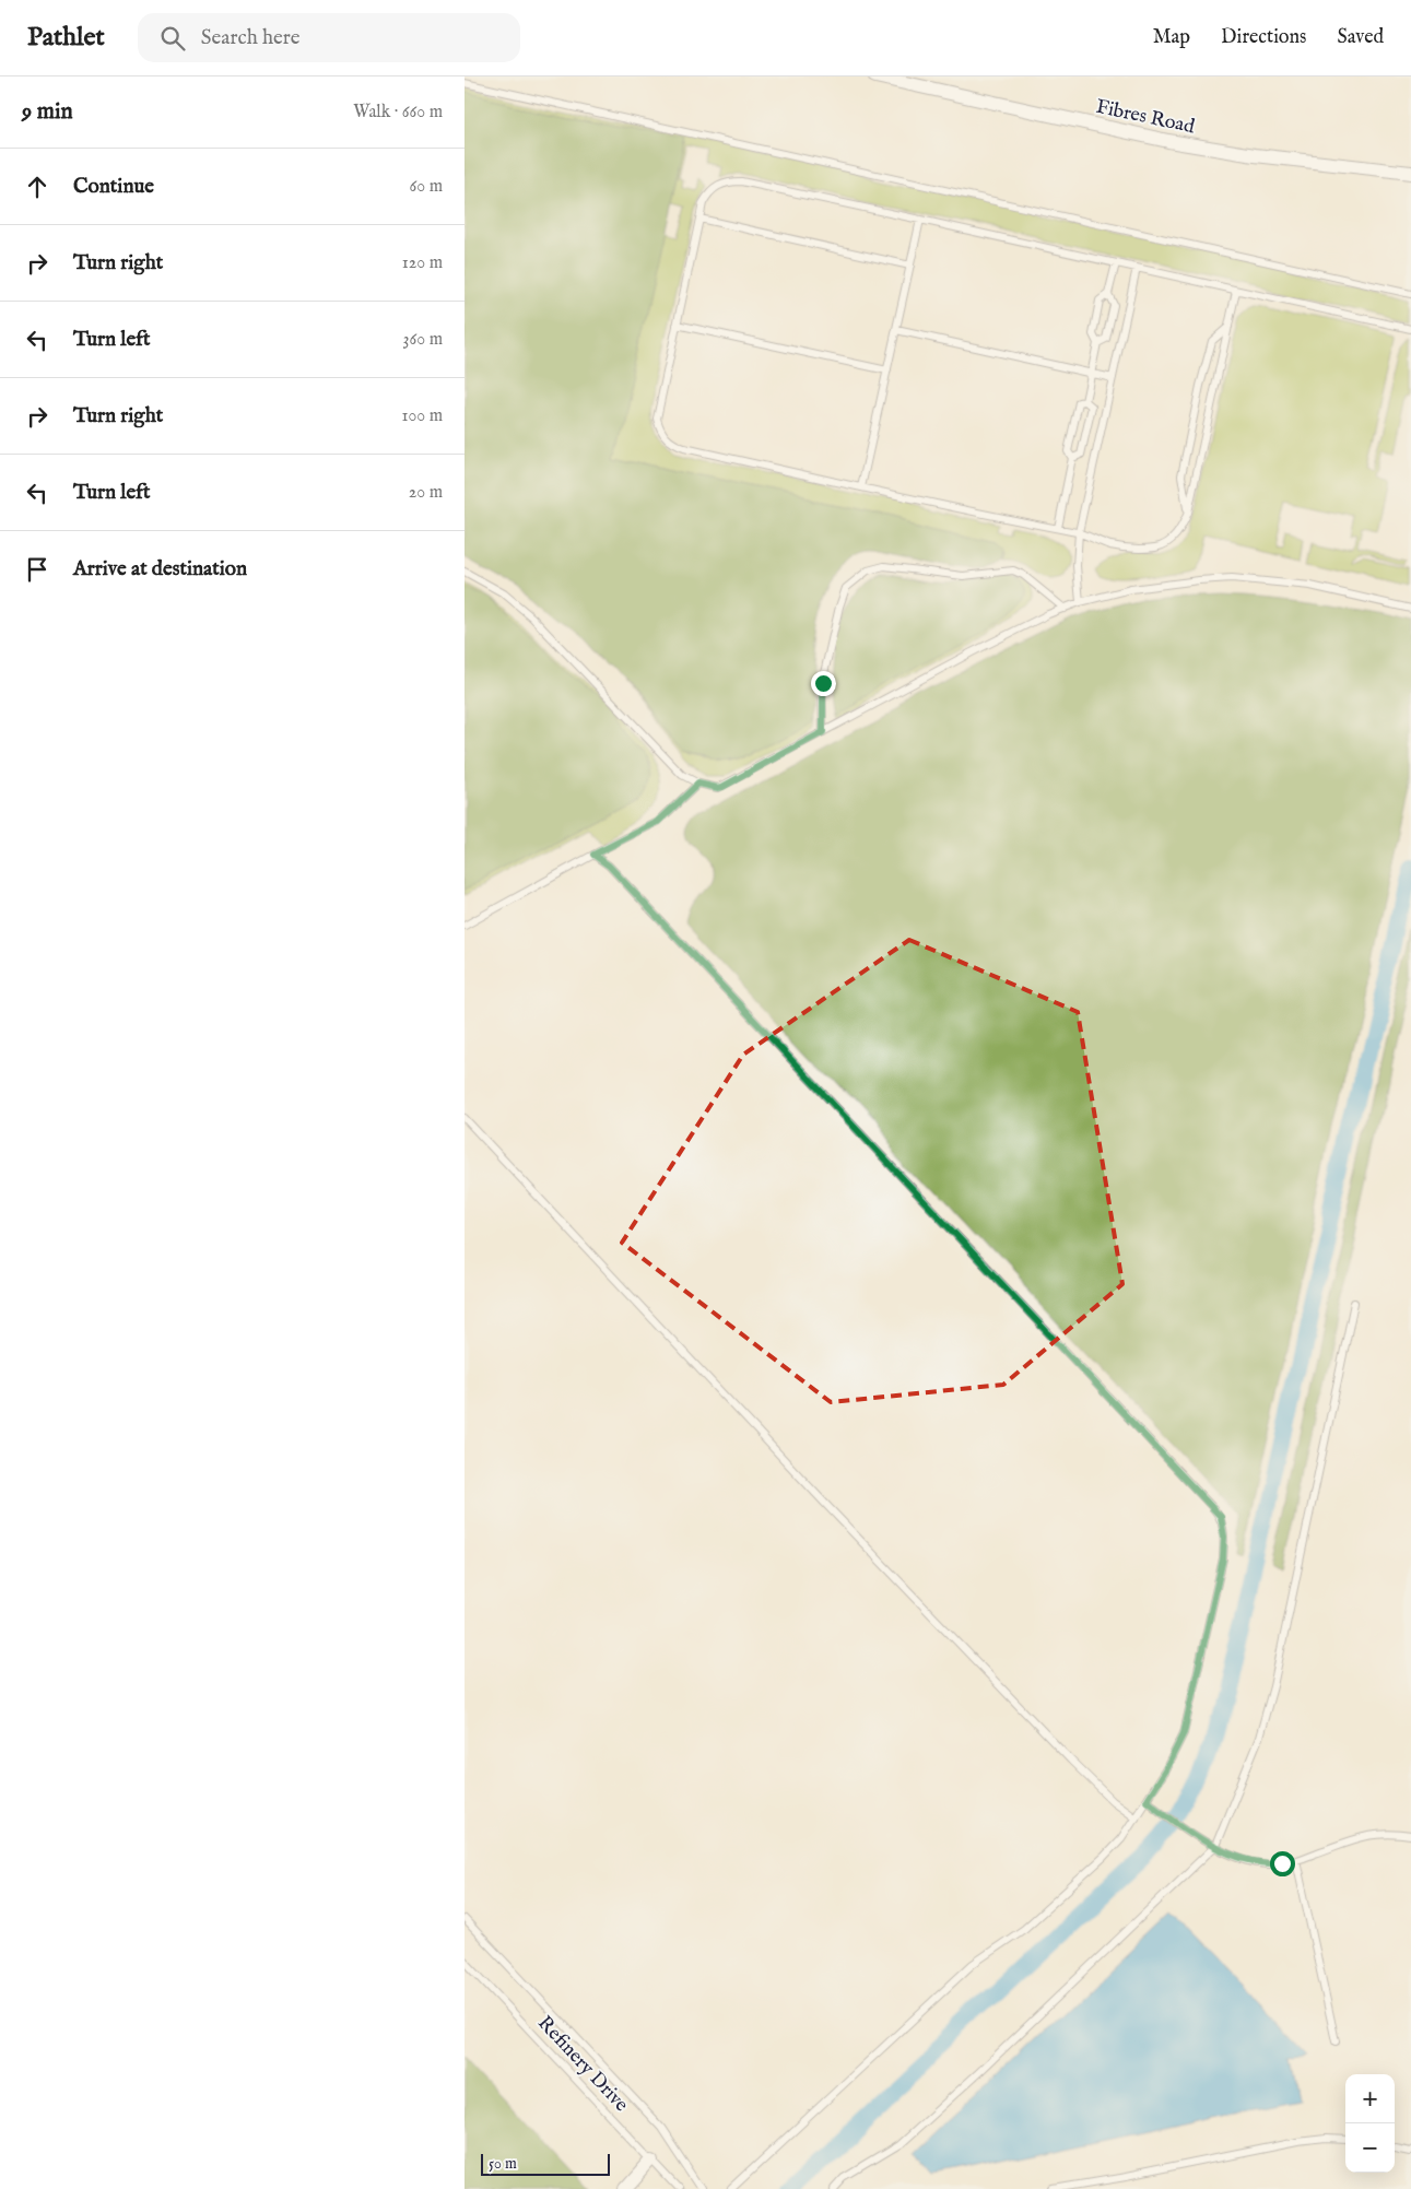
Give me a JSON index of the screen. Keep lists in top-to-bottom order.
{
  "streets": {
    "street": ["Fibres Road"],
    "lane": ["Refinery Drive"]
  },
  "scale_bar": "50 m",
  "page": {
    "header": "Pathlet",
    "search": "Search here",
    "nav": ["Map", "Directions", "Saved"],
    "heading": ["9 min", "Walk · 660 m"],
    "list": [
      ["Continue", "60 m"],
      ["Turn right", "120 m"],
      ["Turn left", "360 m"],
      ["Turn right", "100 m"],
      ["Turn left", "20 m"],
      "Arrive at destination"
    ],
    "map_buttons": ["+", "−"],
    "scale": "50 m"
  }
}
